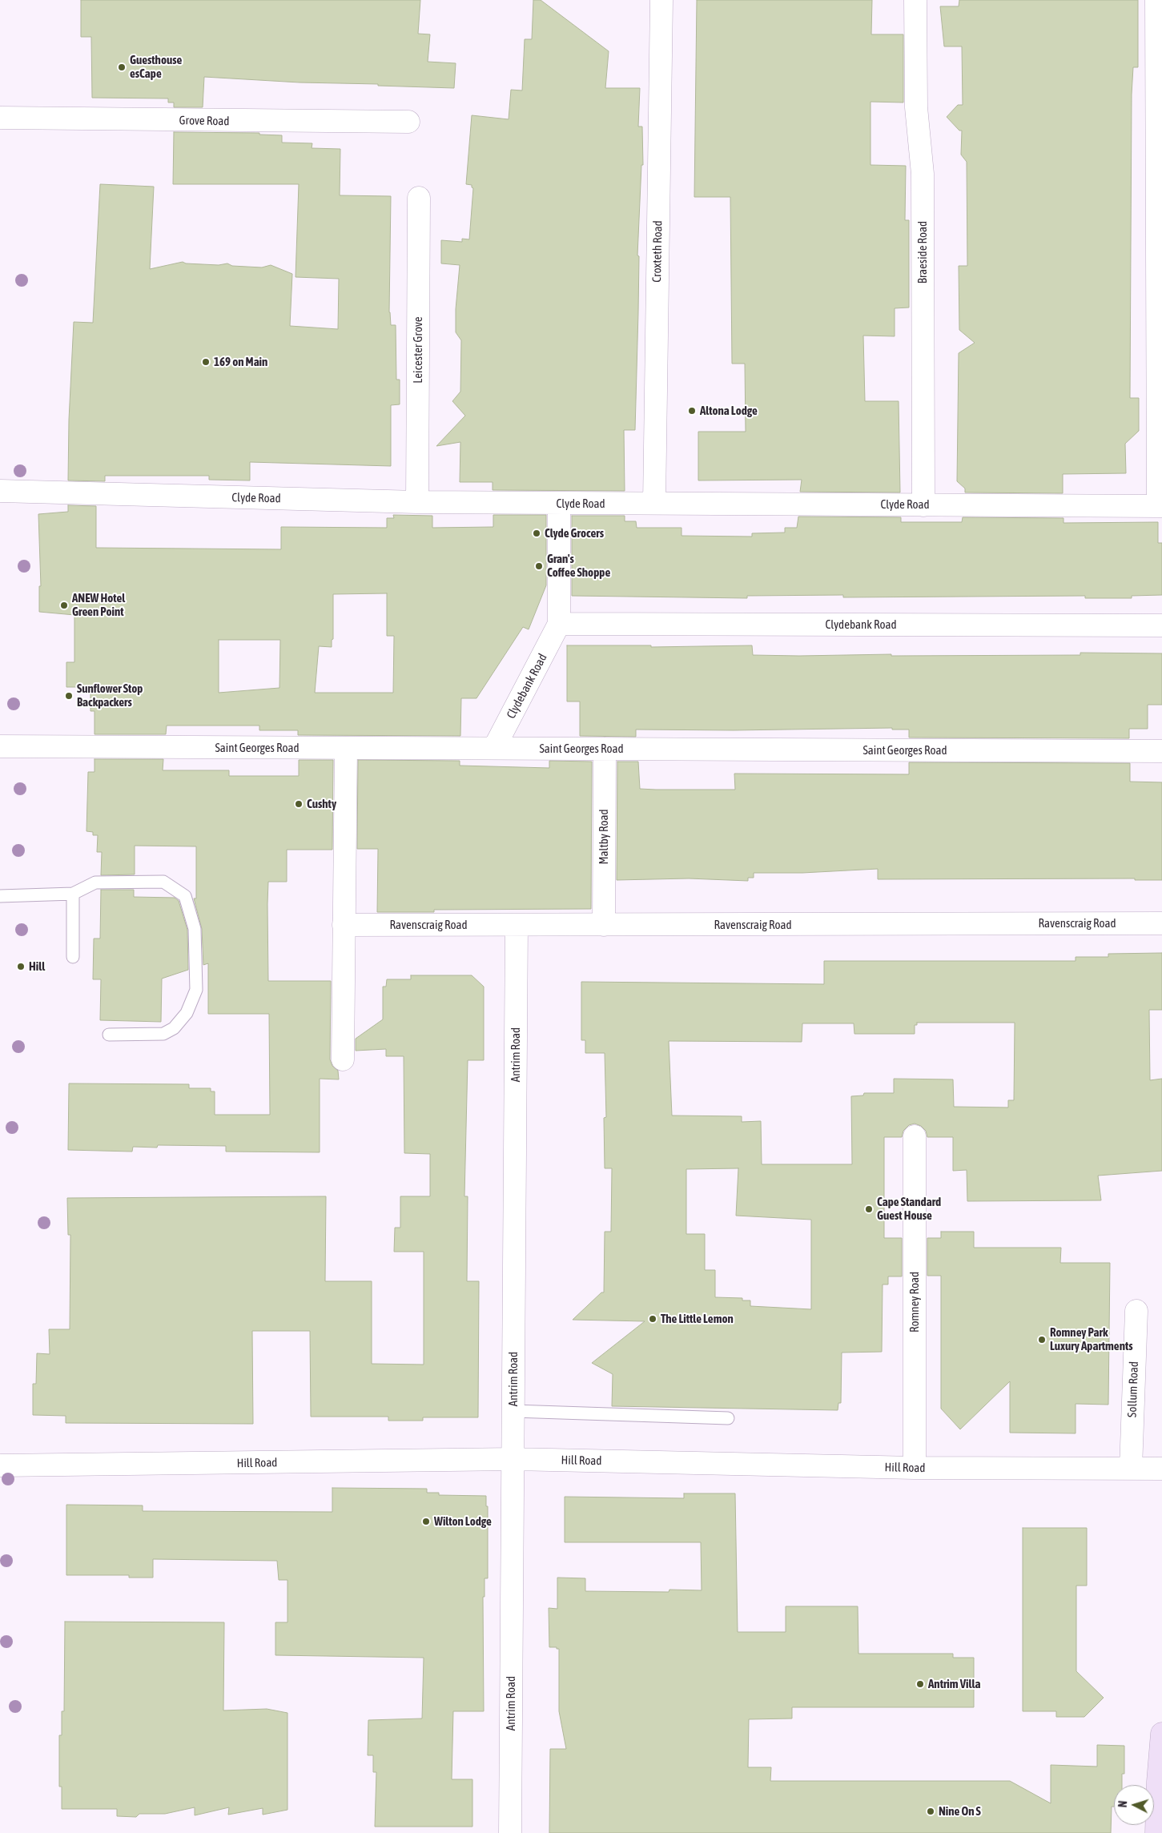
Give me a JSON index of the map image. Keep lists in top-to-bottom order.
{
  "streets": {
    "street": [
      "Grove Road",
      "Croxteth Road",
      "Braeside Road",
      "Leicester Grove",
      "Clyde Road",
      "Clydebank Road",
      "Saint Georges Road",
      "Maltby Road",
      "Ravenscraig Road",
      "Antrim Road",
      "Romney Road",
      "Sollum Road",
      "Hill Road"
    ]
  },
  "crossings": [
    ["Croxteth Road", "Clyde Road"],
    ["Braeside Road", "Clyde Road"],
    ["Leicester Grove", "Clyde Road"],
    ["Clyde Road", "Clydebank Road"],
    ["Clydebank Road", "Saint Georges Road"],
    ["Saint Georges Road", "Maltby Road"],
    ["Maltby Road", "Ravenscraig Road"],
    ["Ravenscraig Road", "Antrim Road"],
    ["Antrim Road", "Hill Road"],
    ["Romney Road", "Hill Road"],
    ["Sollum Road", "Hill Road"]
  ],
  "places": [
    "Guesthouse esCape",
    "169 on Main",
    "Altona Lodge",
    "Clyde Grocers",
    "Gran's Coffee Shoppe",
    "ANEW Hotel Green Point",
    "Sunflower Stop Backpackers",
    "Cushty",
    "Hill",
    "Cape Standard Guest House",
    "The Little Lemon",
    "Romney Park Luxury Apartments",
    "Wilton Lodge",
    "Antrim Villa",
    "Nine On S"
  ],
  "north": "left"
}
